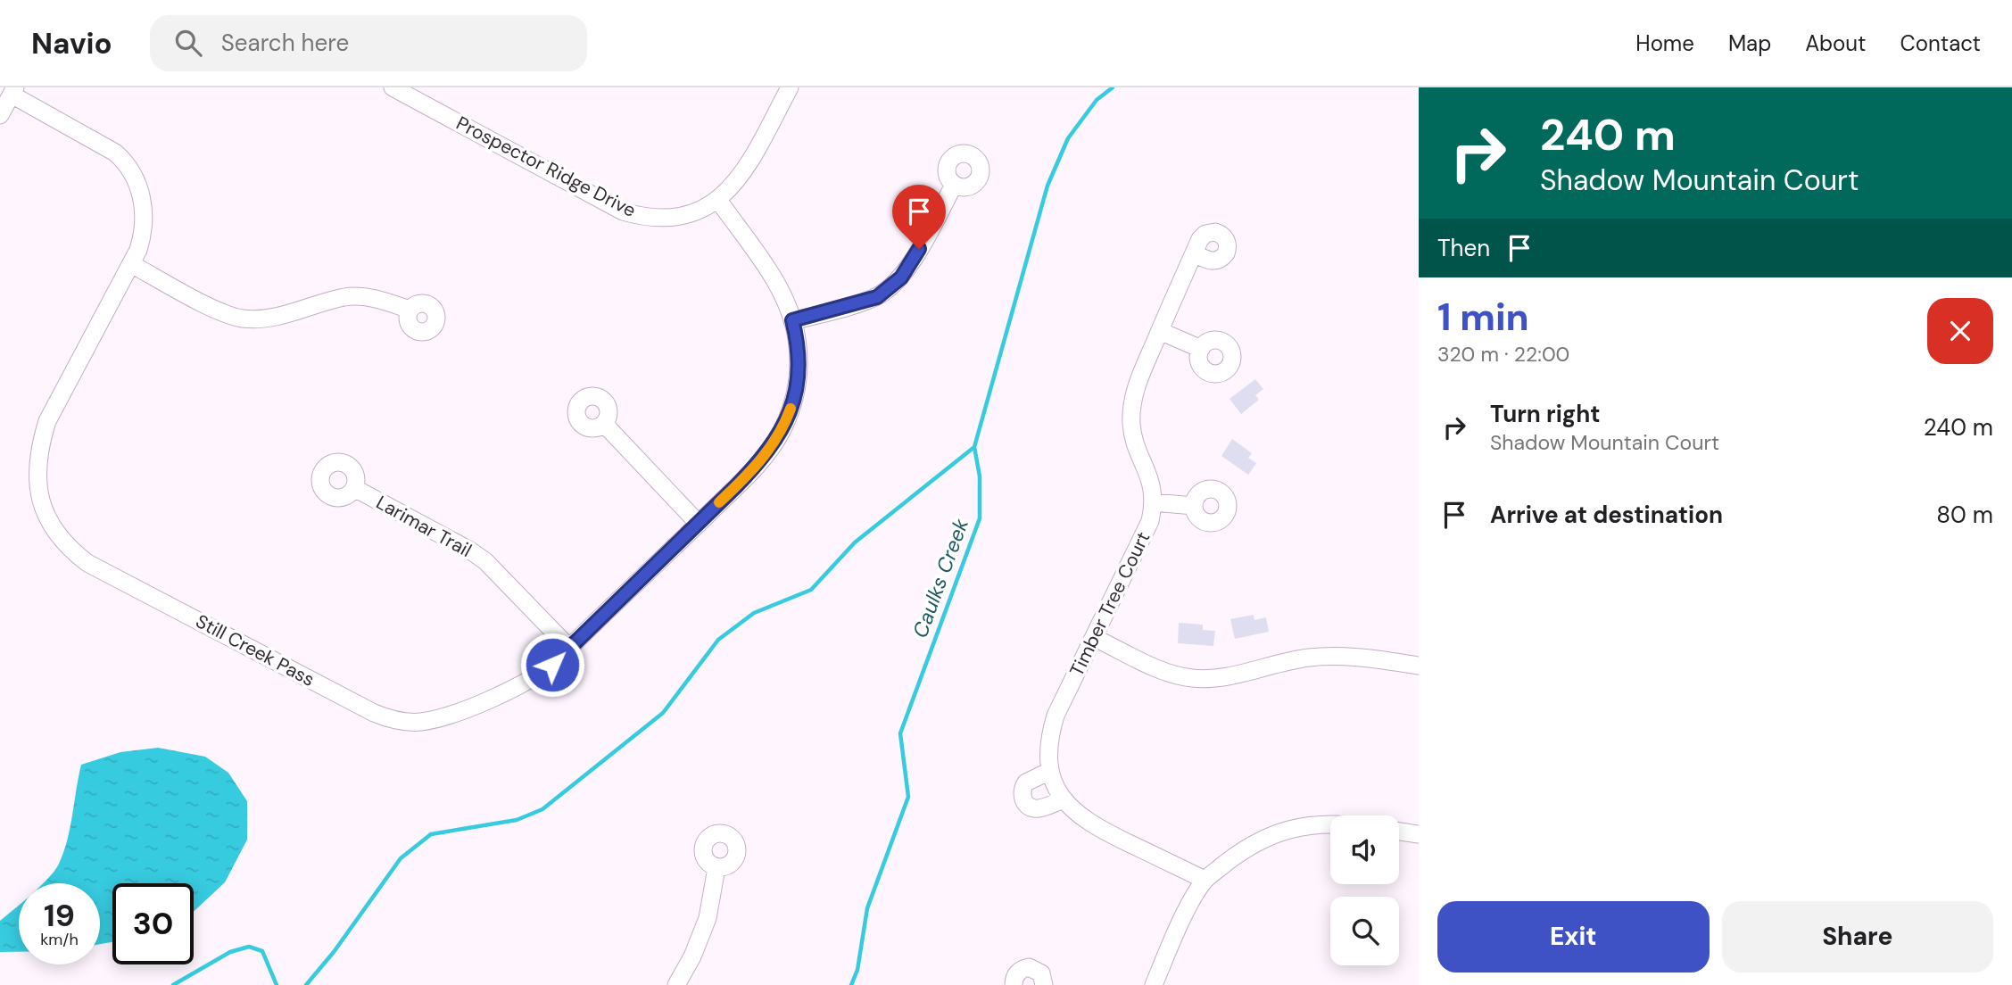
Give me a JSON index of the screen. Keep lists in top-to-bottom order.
{
  "streets": {
    "street": [
      "Prospector Ridge Drive",
      "Larimar Trail",
      "Timber Tree Court",
      "Still Creek Pass"
    ]
  },
  "crossings": [
    ["Prospector Ridge Drive", "Still Creek Pass"],
    ["Larimar Trail", "Still Creek Pass"]
  ],
  "water": ["Caulks Creek"],
  "page": {
    "header": "Navio",
    "search": "Search here",
    "nav": [
      "Home",
      "Map",
      "About",
      "Contact"
    ],
    "turn": ["240 m", "Shadow Mountain Court"],
    "then": "Then",
    "heading": ["1 min", "320 m · 22:00"],
    "list": [
      {
        "name": "Turn right",
        "note": "Shadow Mountain Court",
        "value": "240 m"
      },
      {
        "name": "Arrive at destination",
        "value": "80 m"
      }
    ],
    "speed": "19 km/h",
    "limit": "30",
    "buttons": ["Exit", "Share"]
  }
}
